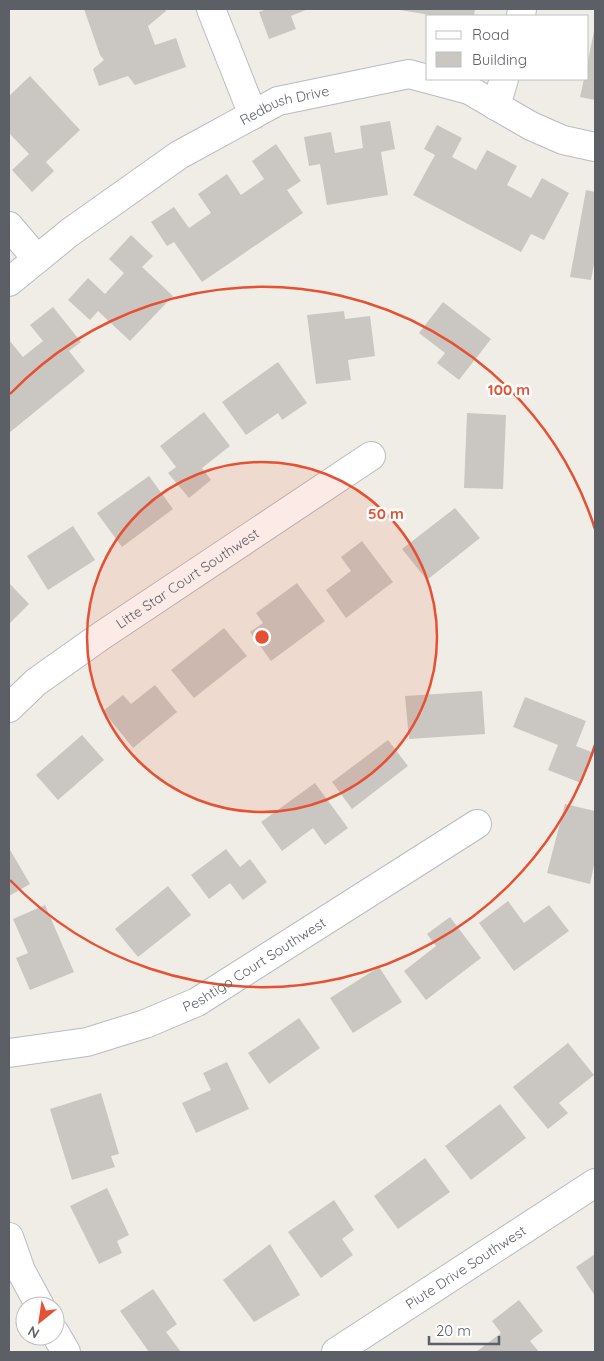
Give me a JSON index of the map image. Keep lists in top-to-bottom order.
{
  "streets": {
    "street": [
      "Redbush Drive",
      "Litte Star Court Southwest",
      "Peshtigo Court Southwest",
      "Piute Drive Southwest"
    ]
  },
  "legend": ["Road", "Building"],
  "scale_bar": "20 m",
  "north": "bottom left",
  "rings": ["100 m", "50 m"]
}
